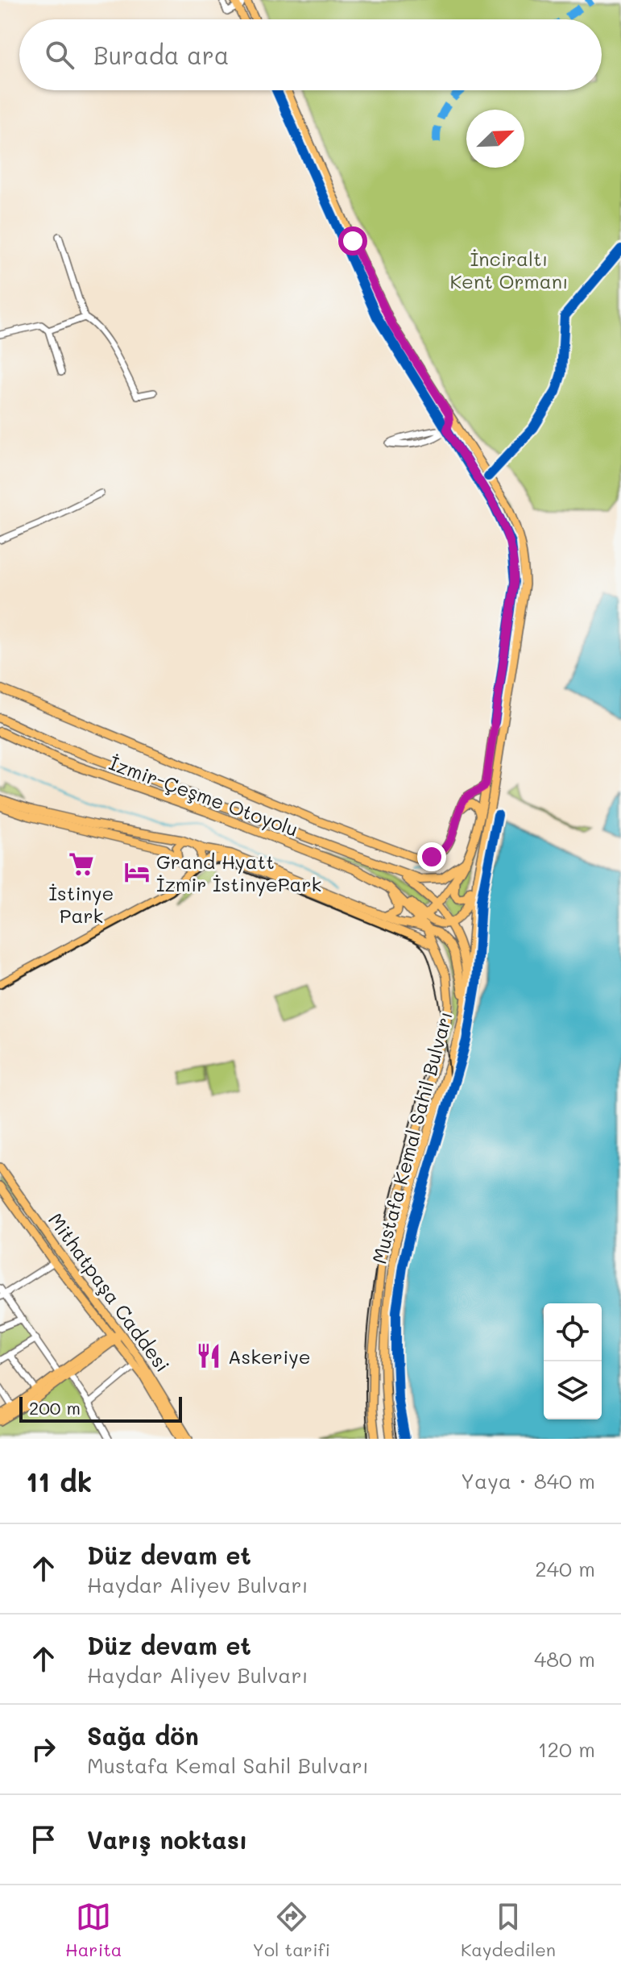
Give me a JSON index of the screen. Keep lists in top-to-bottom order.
{
  "streets": {
    "highway": ["İzmir-Çeşme Otoyolu", "Mustafa Kemal Sahil Bulvarı"],
    "main road": ["Mithatpaşa Caddesi"]
  },
  "crossings": [
    ["İzmir-Çeşme Otoyolu", "Mustafa Kemal Sahil Bulvarı"]
  ],
  "parks": ["İnciraltı Kent Ormanı"],
  "places": {
    "supermarket": ["İstinye Park"],
    "hotel": ["Grand Hyatt İzmir İstinyePark"],
    "restaurant": ["Askeriye"]
  },
  "scale_bar": "200 m",
  "north": "top right",
  "page": {
    "search": "Burada ara",
    "scale": "200 m",
    "heading": ["11 dk", "Yaya · 840 m"],
    "list": [
      ["Düz devam et", "Haydar Aliyev Bulvarı", "240 m"],
      ["Düz devam et", "Haydar Aliyev Bulvarı", "480 m"],
      ["Sağa dön", "Mustafa Kemal Sahil Bulvarı", "120 m"],
      "Varış noktası"
    ],
    "nav": ["Harita", "Yol tarifi", "Kaydedilen"]
  }
}
